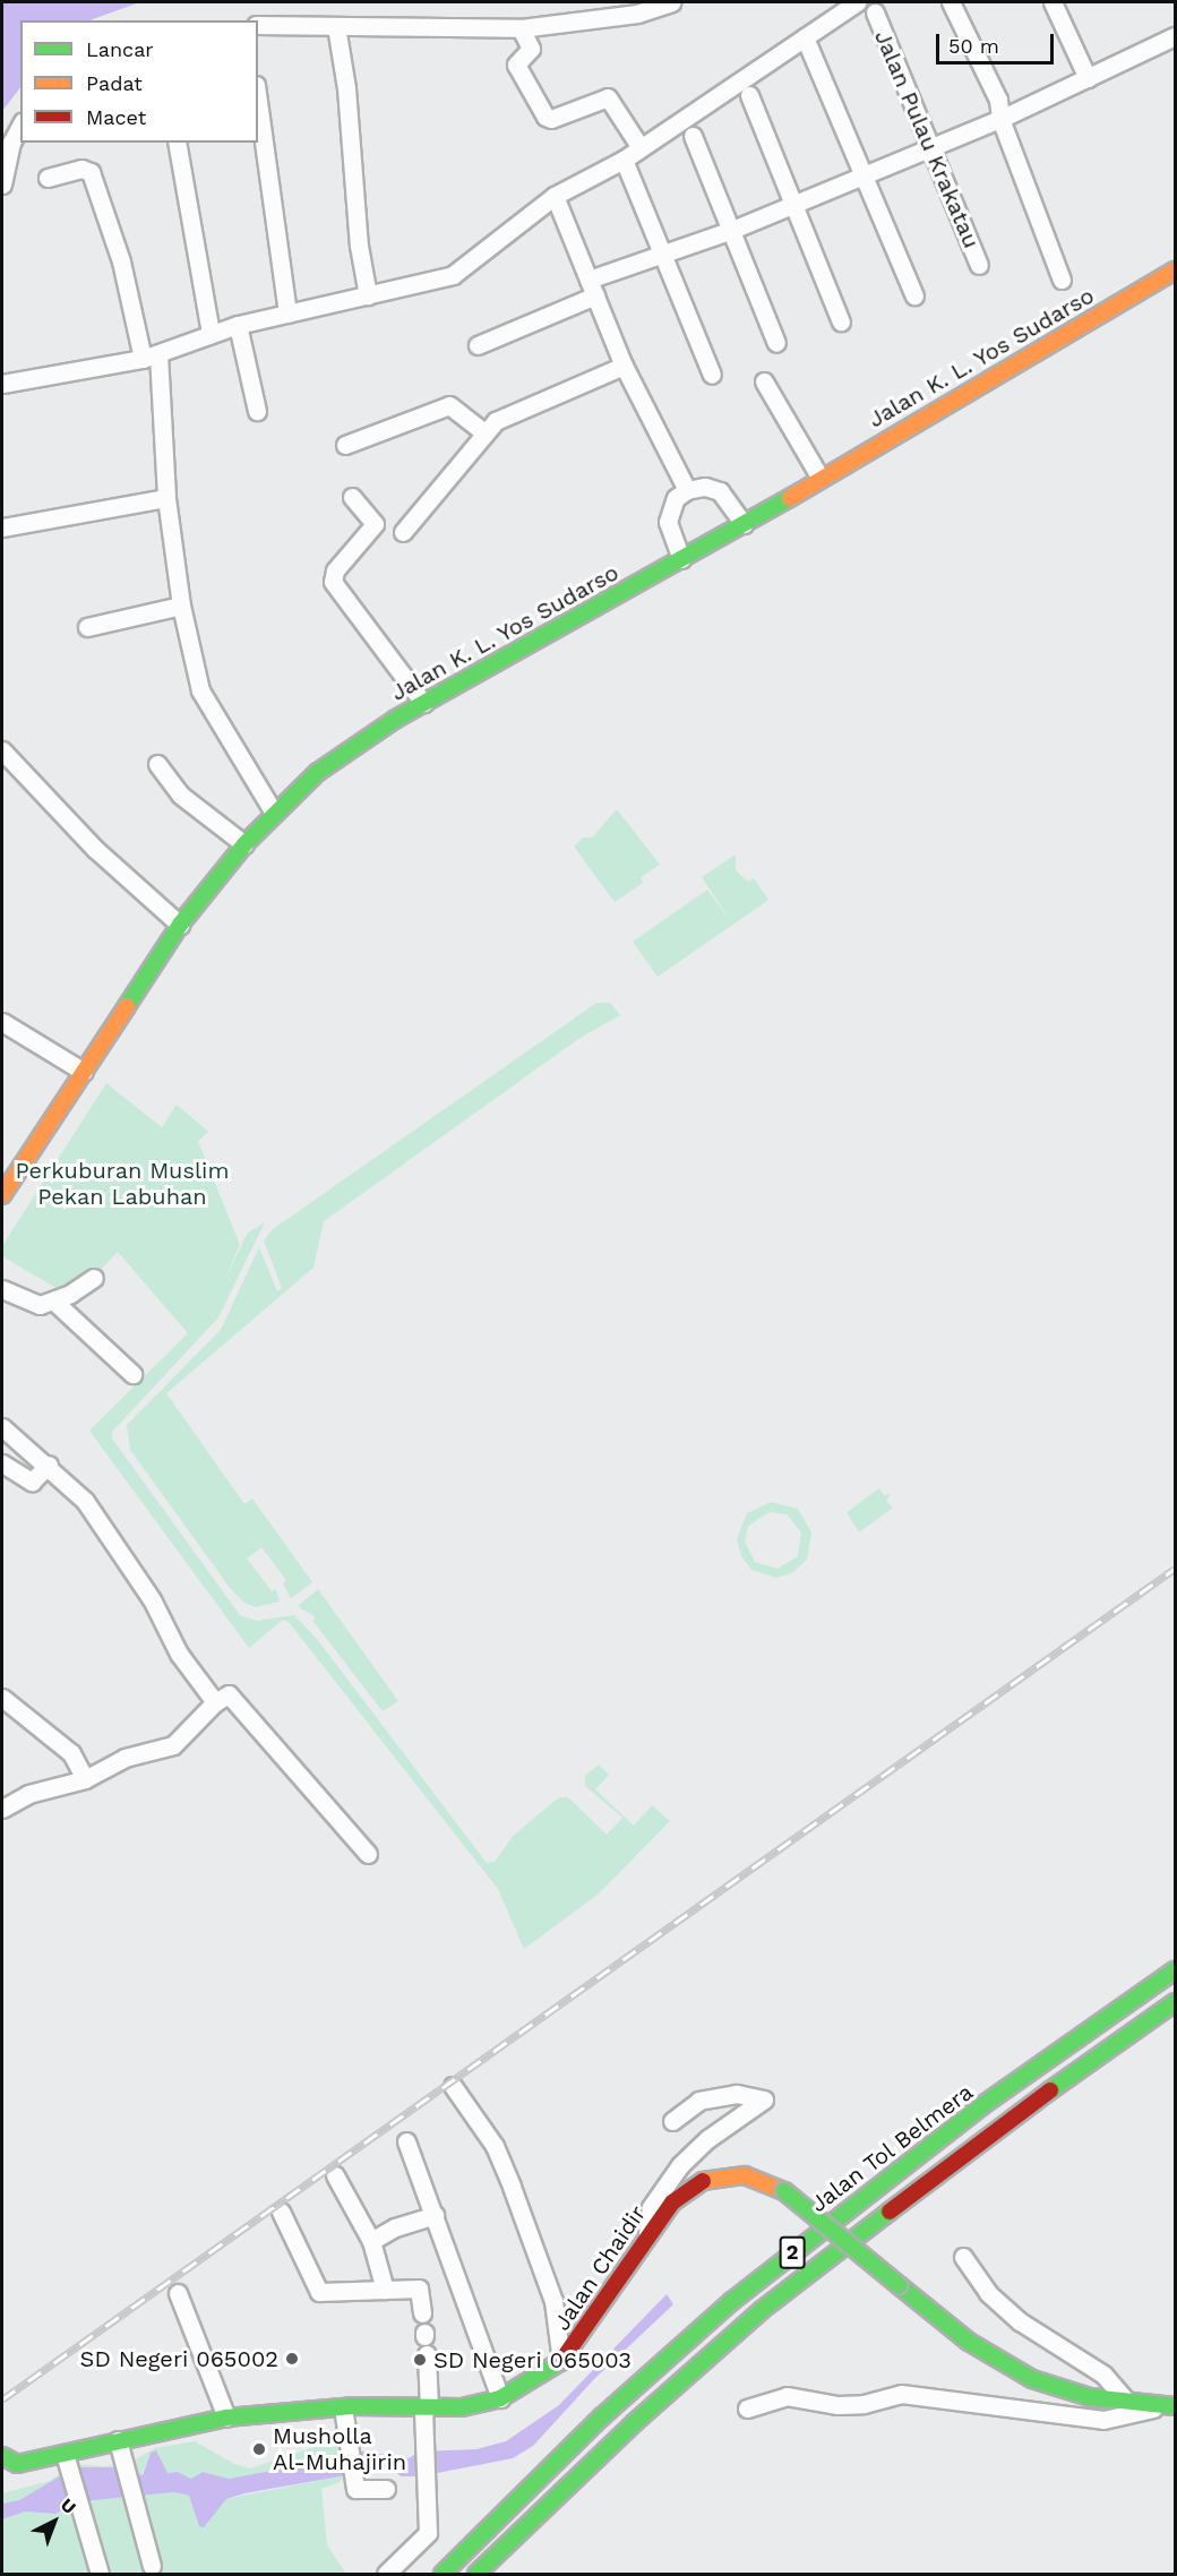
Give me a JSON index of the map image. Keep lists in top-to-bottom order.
{
  "streets": {
    "main road": [
      "Jalan K. L. Yos Sudarso",
      "Jalan Tol Belmera",
      "2",
      "Jalan Chaidir"
    ],
    "street": ["Jalan Pulau Krakatau"]
  },
  "parks": ["Perkuburan Muslim Pekan Labuhan"],
  "places": ["SD Negeri 065002", "SD Negeri 065003", "Musholla Al-Muhajirin"],
  "legend": ["Lancar", "Padat", "Macet"],
  "scale_bar": "50 m",
  "north": "top right"
}
